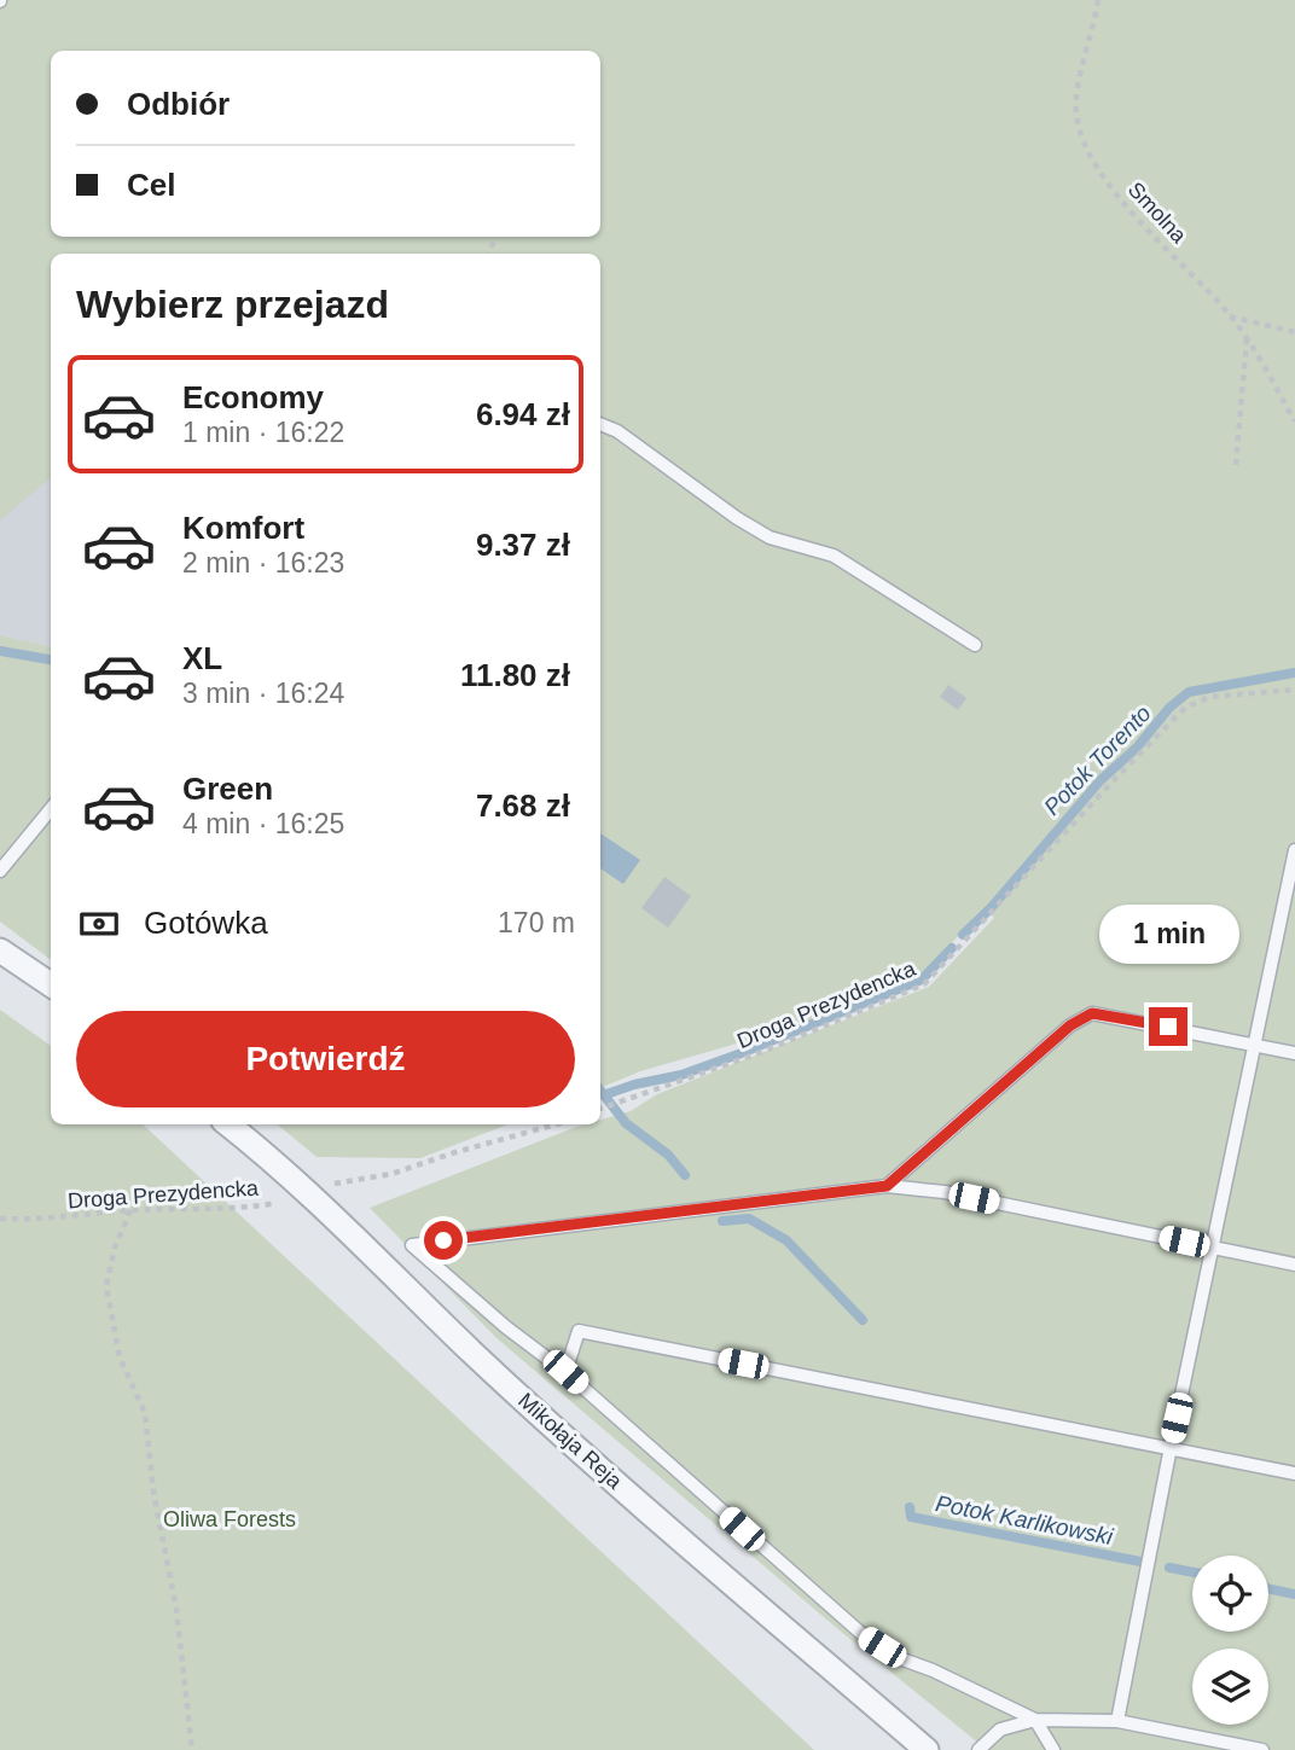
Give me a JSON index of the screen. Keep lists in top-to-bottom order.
{
  "streets": {
    "street": ["Mikołaja Reja"],
    "path": ["Smolna", "Droga Prezydencka"]
  },
  "crossings": [
    ["Droga Prezydencka", "Mikołaja Reja"]
  ],
  "water": ["Potok Torento", "Potok Karlikowski"],
  "parks": ["Oliwa Forests"],
  "page": {
    "banner": ["Odbiór", "Cel"],
    "heading": "Wybierz przejazd",
    "list": [
      {
        "name": "Economy",
        "note": "1 min · 16:22",
        "value": "6.94 zł"
      },
      {
        "name": "Komfort",
        "note": "2 min · 16:23",
        "value": "9.37 zł"
      },
      {
        "name": "XL",
        "note": "3 min · 16:24",
        "value": "11.80 zł"
      },
      {
        "name": "Green",
        "note": "4 min · 16:25",
        "value": "7.68 zł"
      }
    ],
    "pay": ["Gotówka", "170 m"],
    "bubble": "1 min",
    "buttons": "Potwierdź"
  }
}
